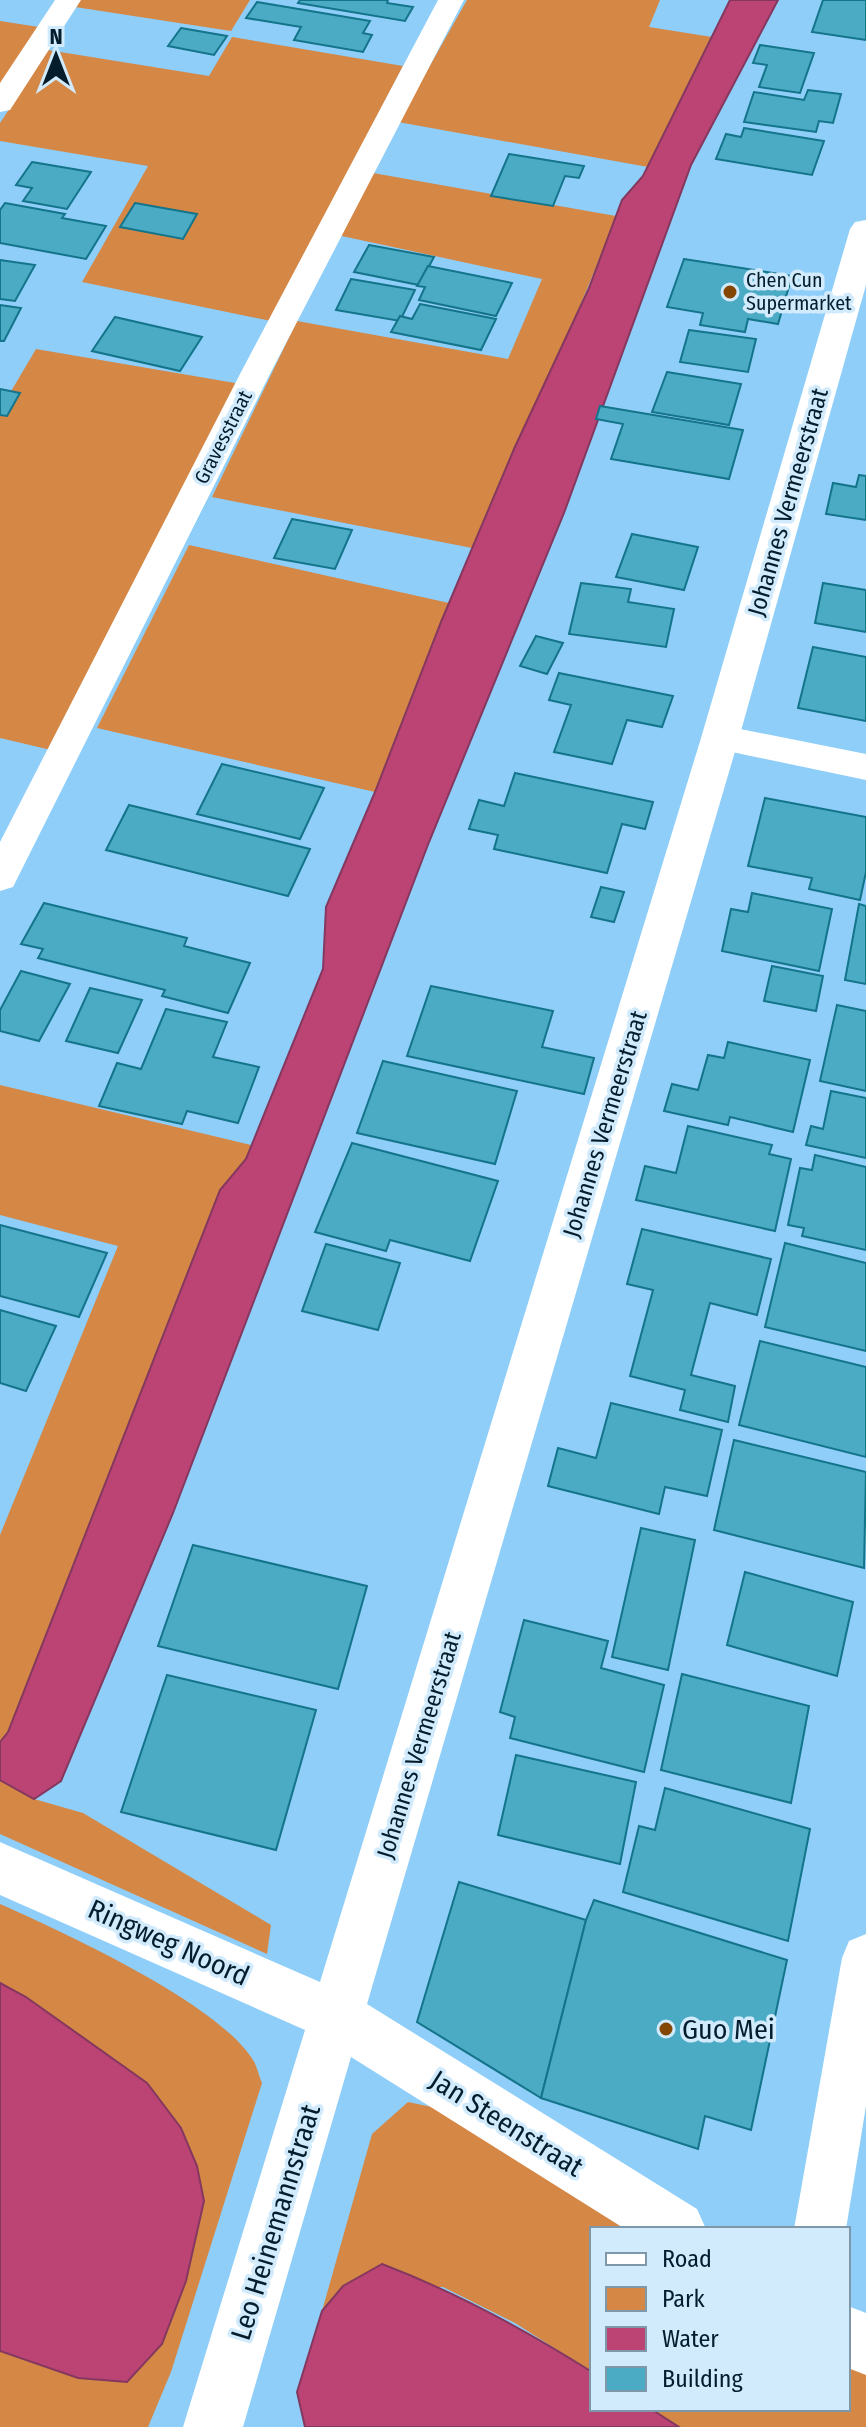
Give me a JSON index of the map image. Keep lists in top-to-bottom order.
{
  "streets": {
    "street": [
      "Gravesstraat",
      "Johannes Vermeerstraat",
      "Ringweg Noord",
      "Jan Steenstraat",
      "Leo Heinemannstraat"
    ]
  },
  "crossings": [
    ["Johannes Vermeerstraat", "Ringweg Noord"],
    ["Johannes Vermeerstraat", "Jan Steenstraat"],
    ["Johannes Vermeerstraat", "Leo Heinemannstraat"],
    ["Ringweg Noord", "Jan Steenstraat"],
    ["Ringweg Noord", "Leo Heinemannstraat"],
    ["Jan Steenstraat", "Leo Heinemannstraat"]
  ],
  "places": ["Chen Cun Supermarket", "Guo Mei"],
  "legend": [
    "Road",
    "Park",
    "Water",
    "Building"
  ],
  "north": "top"
}
